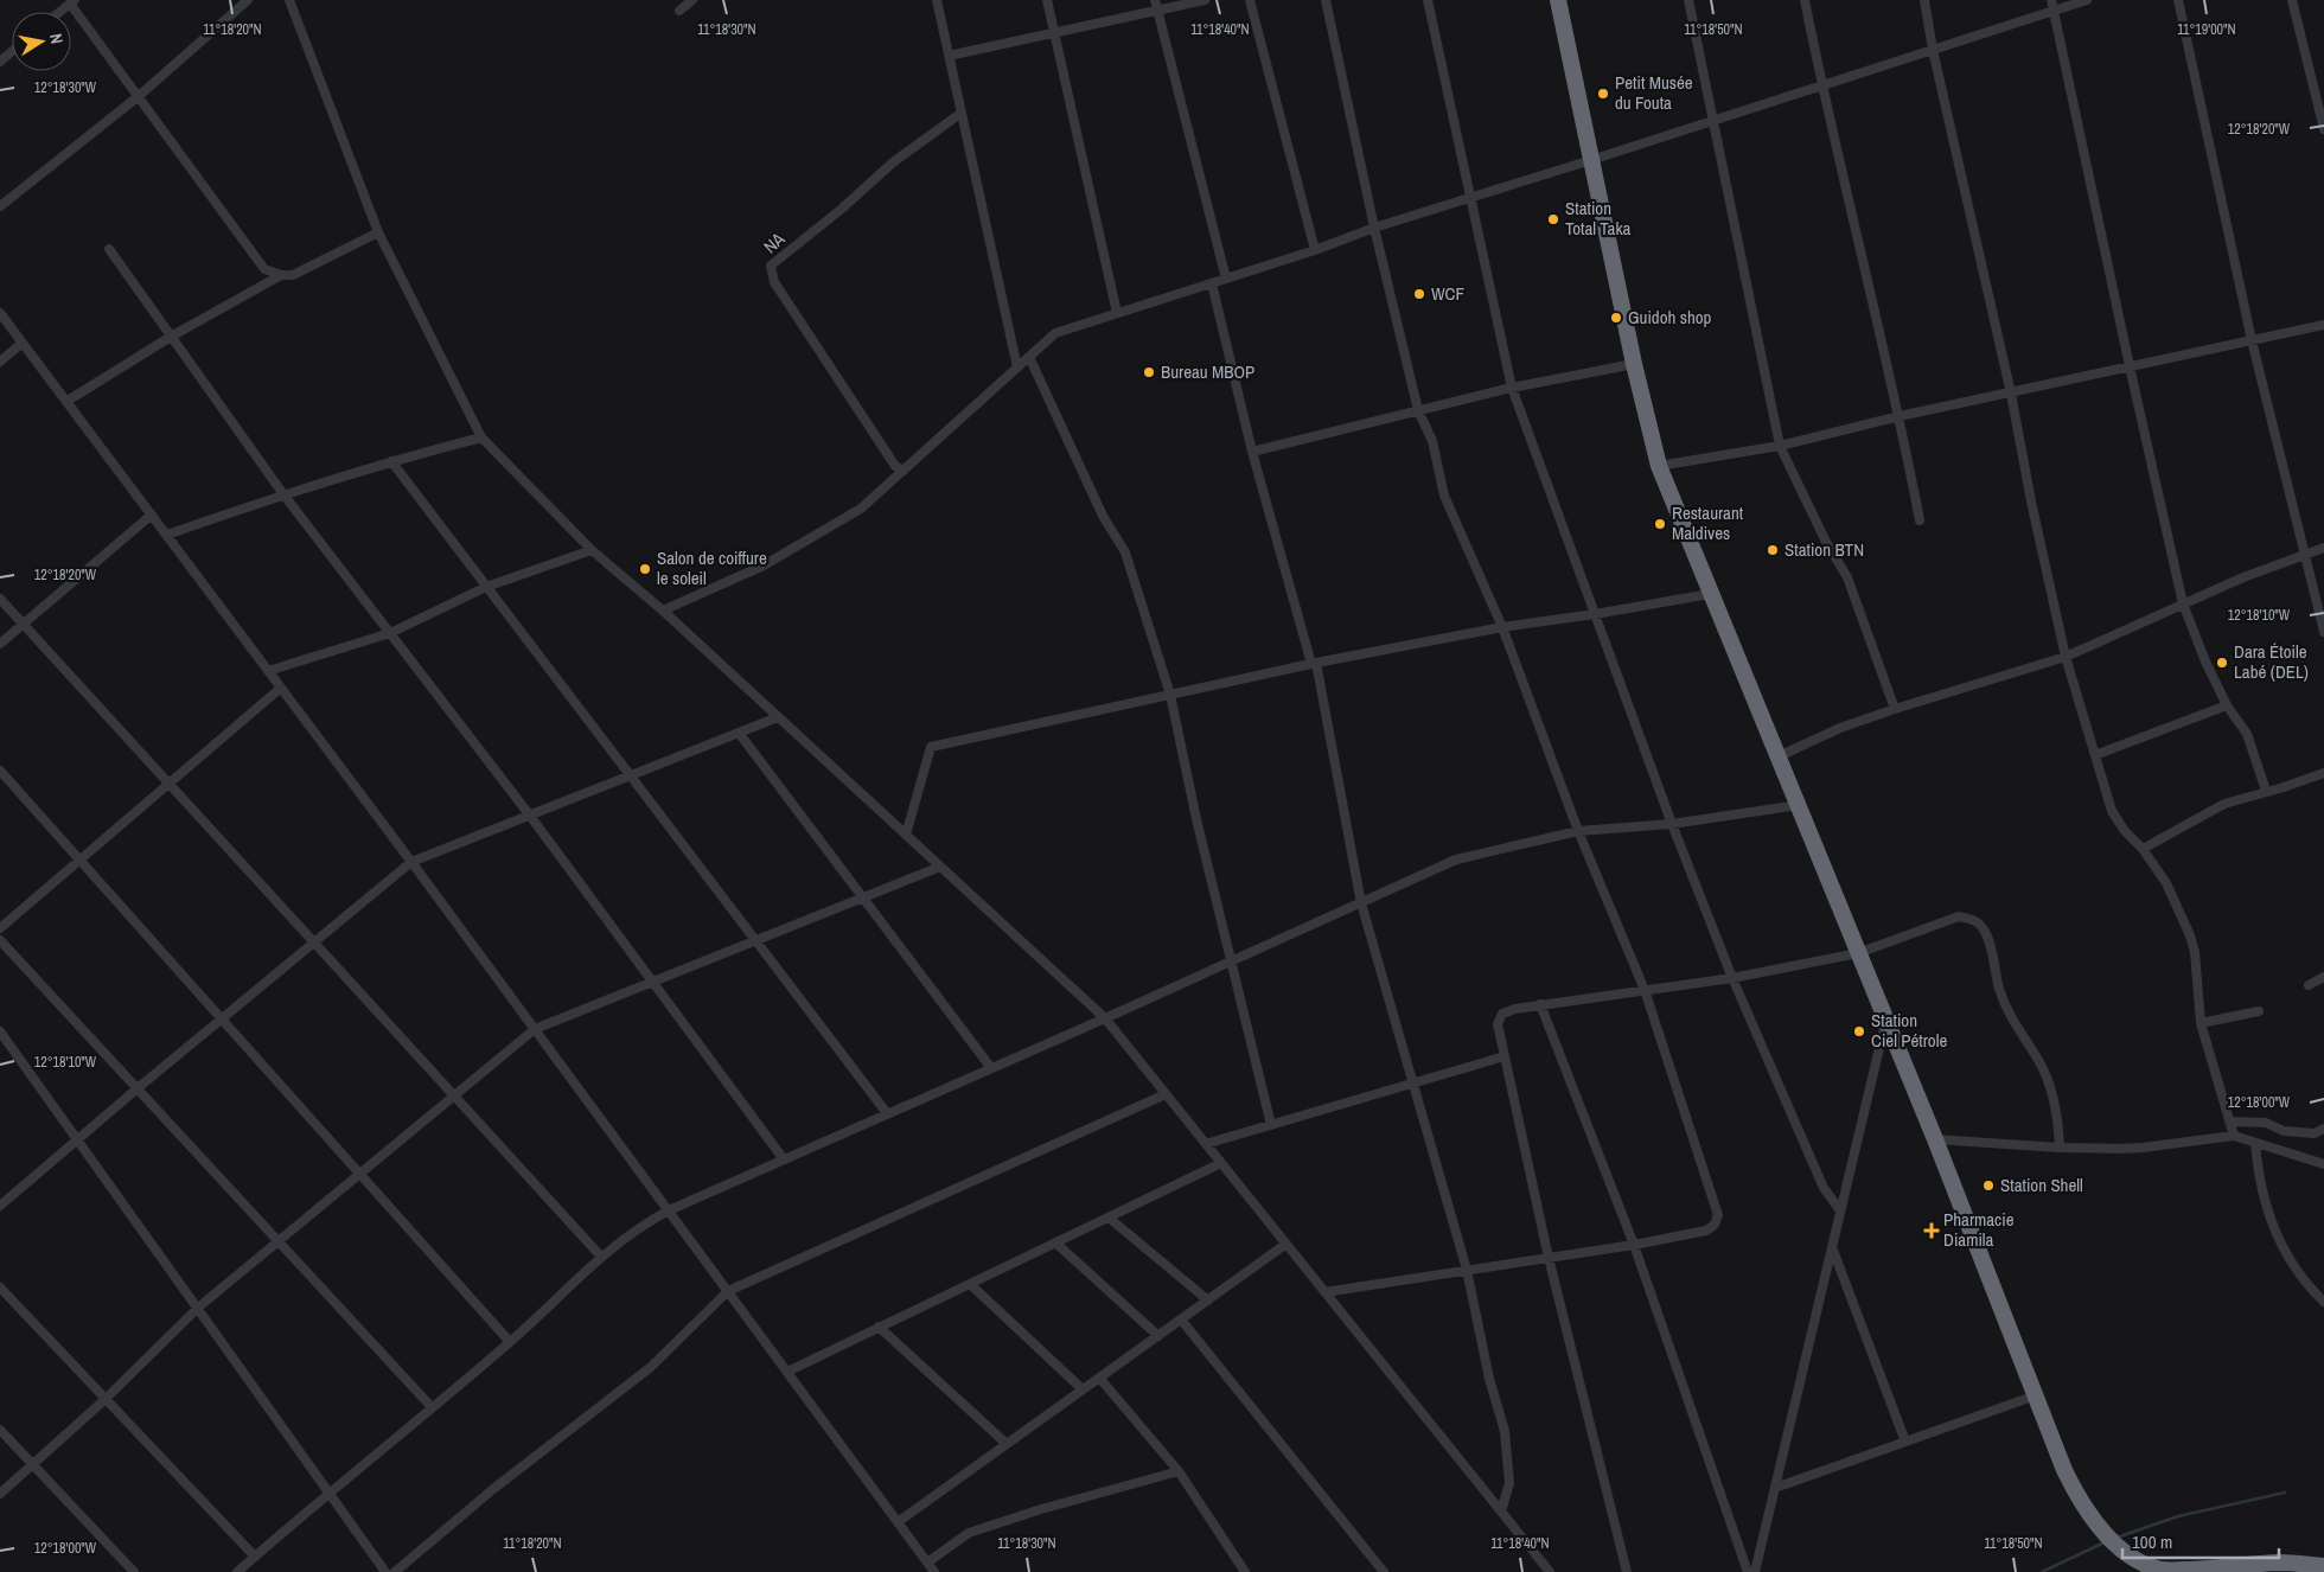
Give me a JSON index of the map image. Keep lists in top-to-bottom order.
{
  "streets": {
    "street": ["NA"]
  },
  "places": {
    "other": [
      "Petit Musée du Fouta",
      "Station Total Taka",
      "WCF",
      "Guidoh shop",
      "Bureau MBOP",
      "Restaurant Maldives",
      "Station BTN",
      "Salon de coiffure le soleil",
      "Dara Étoile Labé (DEL)",
      "Station Ciel Pétrole",
      "Station Shell"
    ],
    "health": ["Pharmacie Diamila"]
  },
  "scale_bar": "100 m",
  "north": "right",
  "coordinates": [
    "11°18'20\"N",
    "11°18'30\"N",
    "11°18'40\"N",
    "11°18'50\"N",
    "11°19'00\"N",
    "12°18'30\"W",
    "12°18'20\"W",
    "12°18'10\"W",
    "12°18'00\"W"
  ]
}
